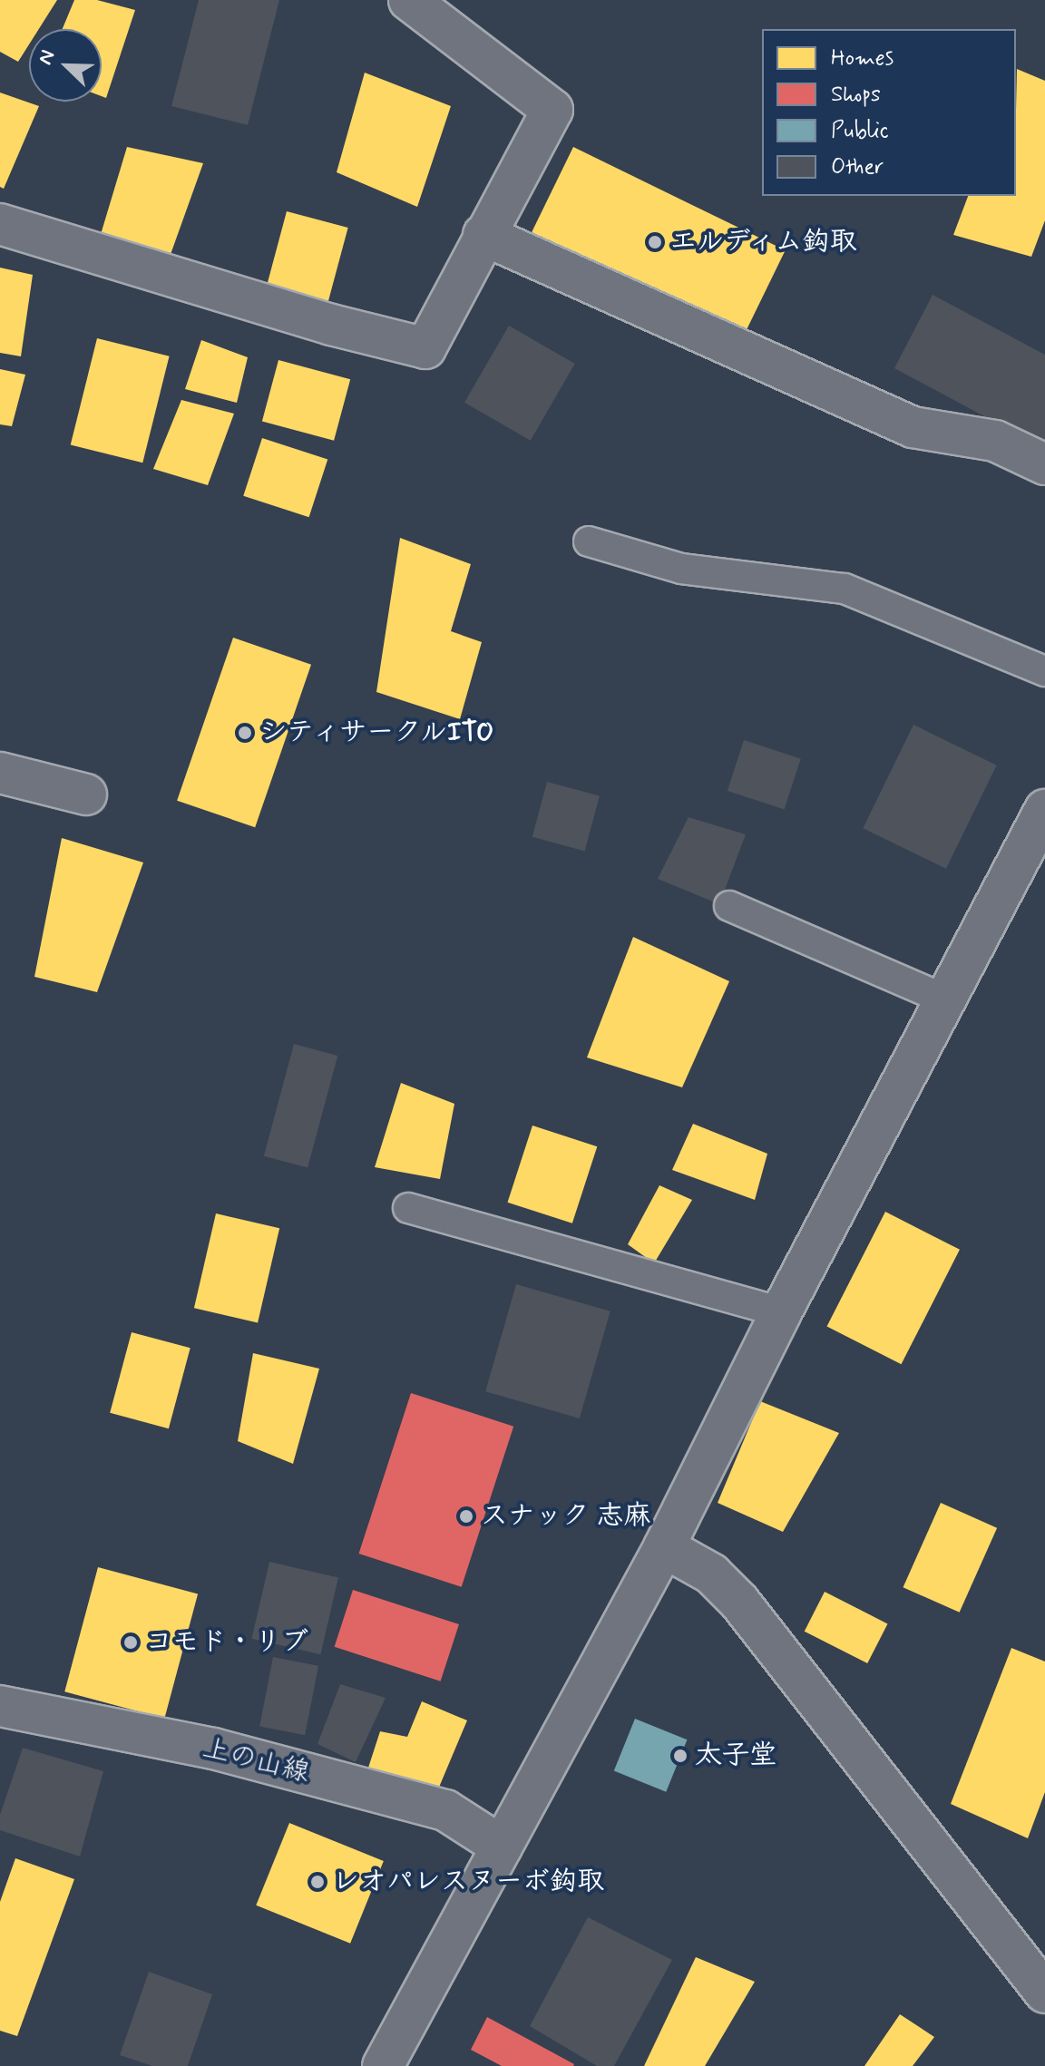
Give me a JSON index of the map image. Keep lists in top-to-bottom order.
{
  "streets": {
    "street": ["上の山線"]
  },
  "places": [
    "エルディム鈎取",
    "シティサークルITO",
    "スナック 志麻",
    "コモド・リブ",
    "太子堂",
    "レオパレスヌーボ鈎取"
  ],
  "legend": [
    "Homes",
    "Shops",
    "Public",
    "Other"
  ],
  "north": "top left"
}
